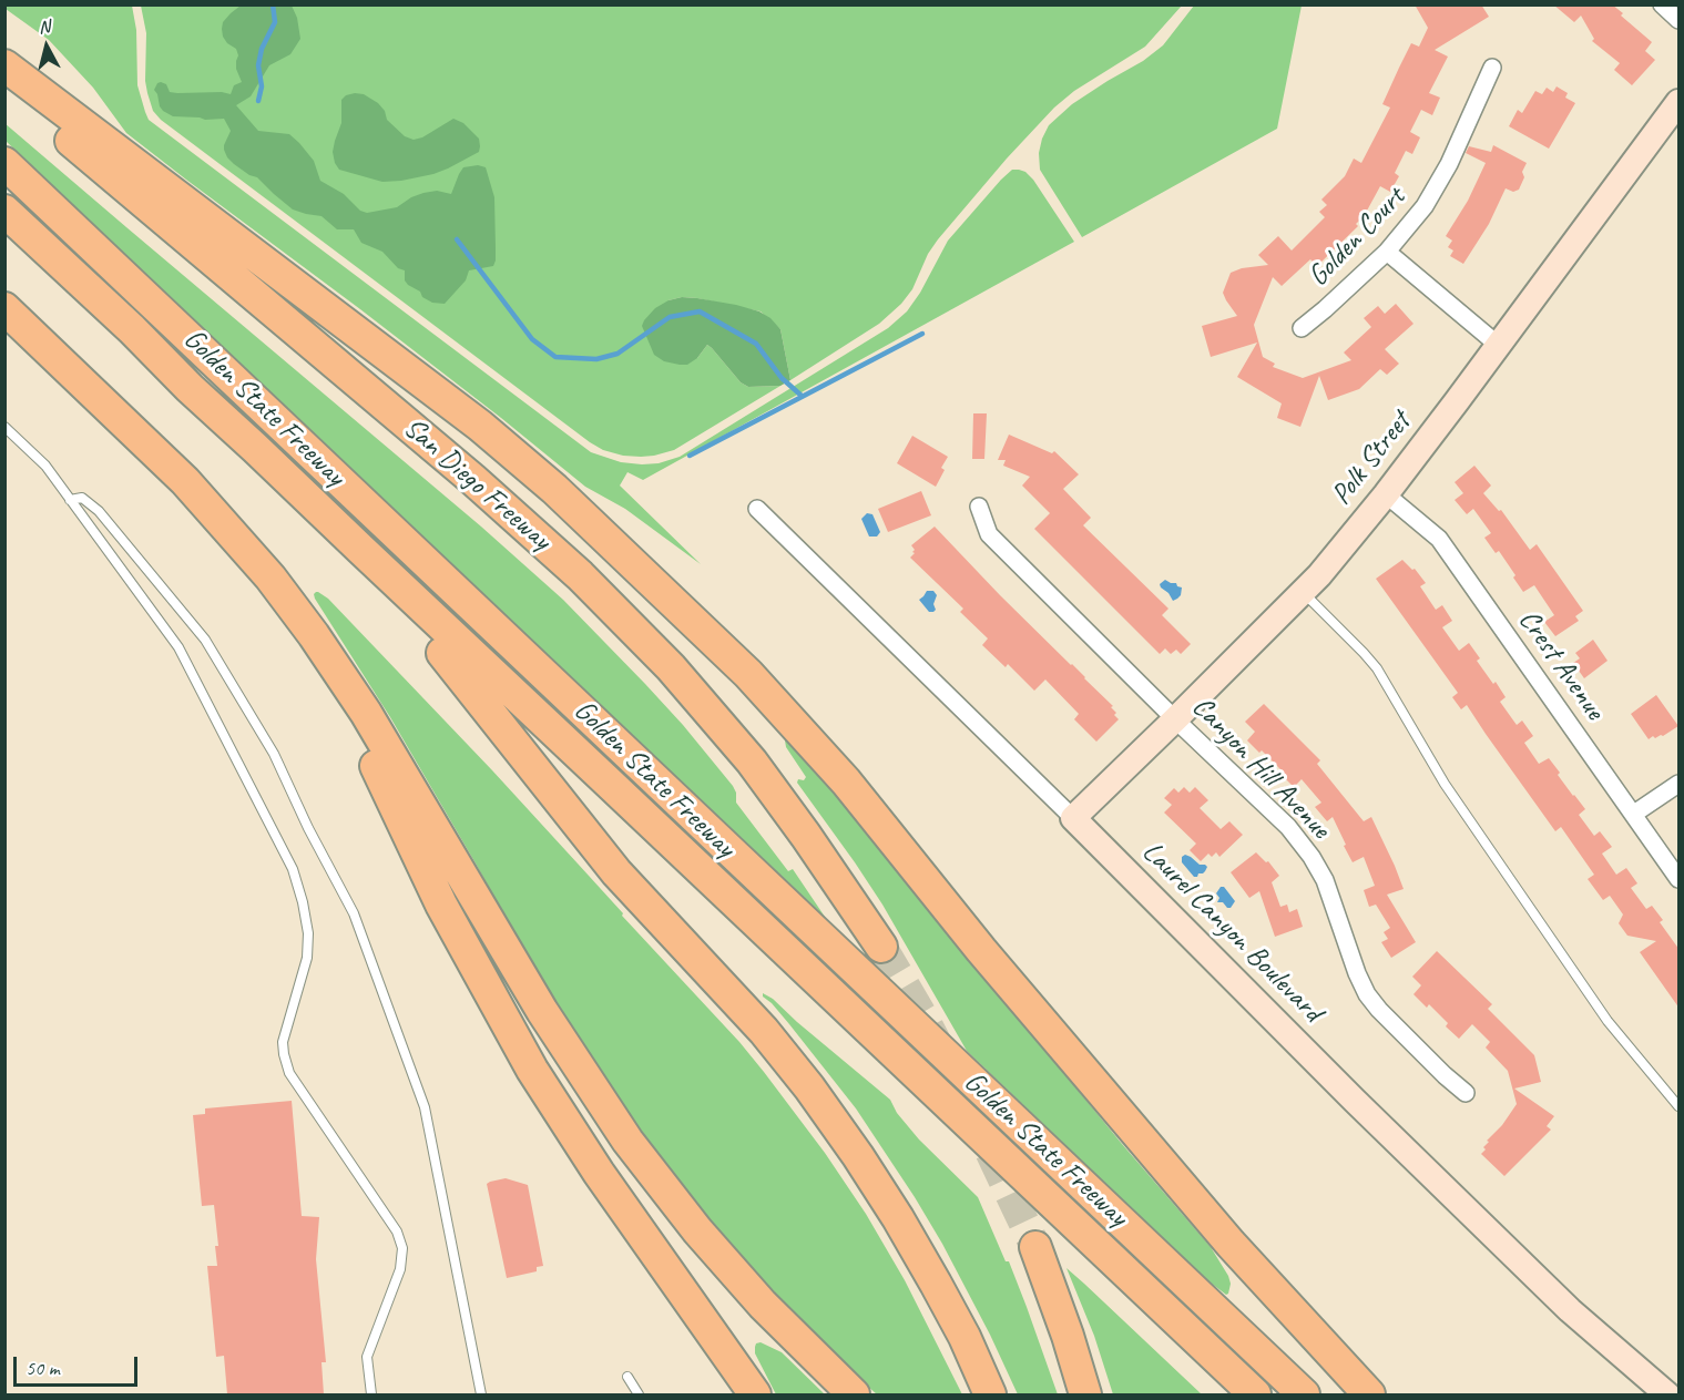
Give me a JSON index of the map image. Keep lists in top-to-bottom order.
{
  "streets": {
    "highway": ["Golden State Freeway", "San Diego Freeway"],
    "street": [
      "Golden Court",
      "Polk Street",
      "Crest Avenue",
      "Canyon Hill Avenue",
      "Laurel Canyon Boulevard"
    ]
  },
  "crossings": [
    ["Polk Street", "Crest Avenue"],
    ["Polk Street", "Canyon Hill Avenue"],
    ["Polk Street", "Laurel Canyon Boulevard"]
  ],
  "scale_bar": "50 m",
  "north": "top"
}
